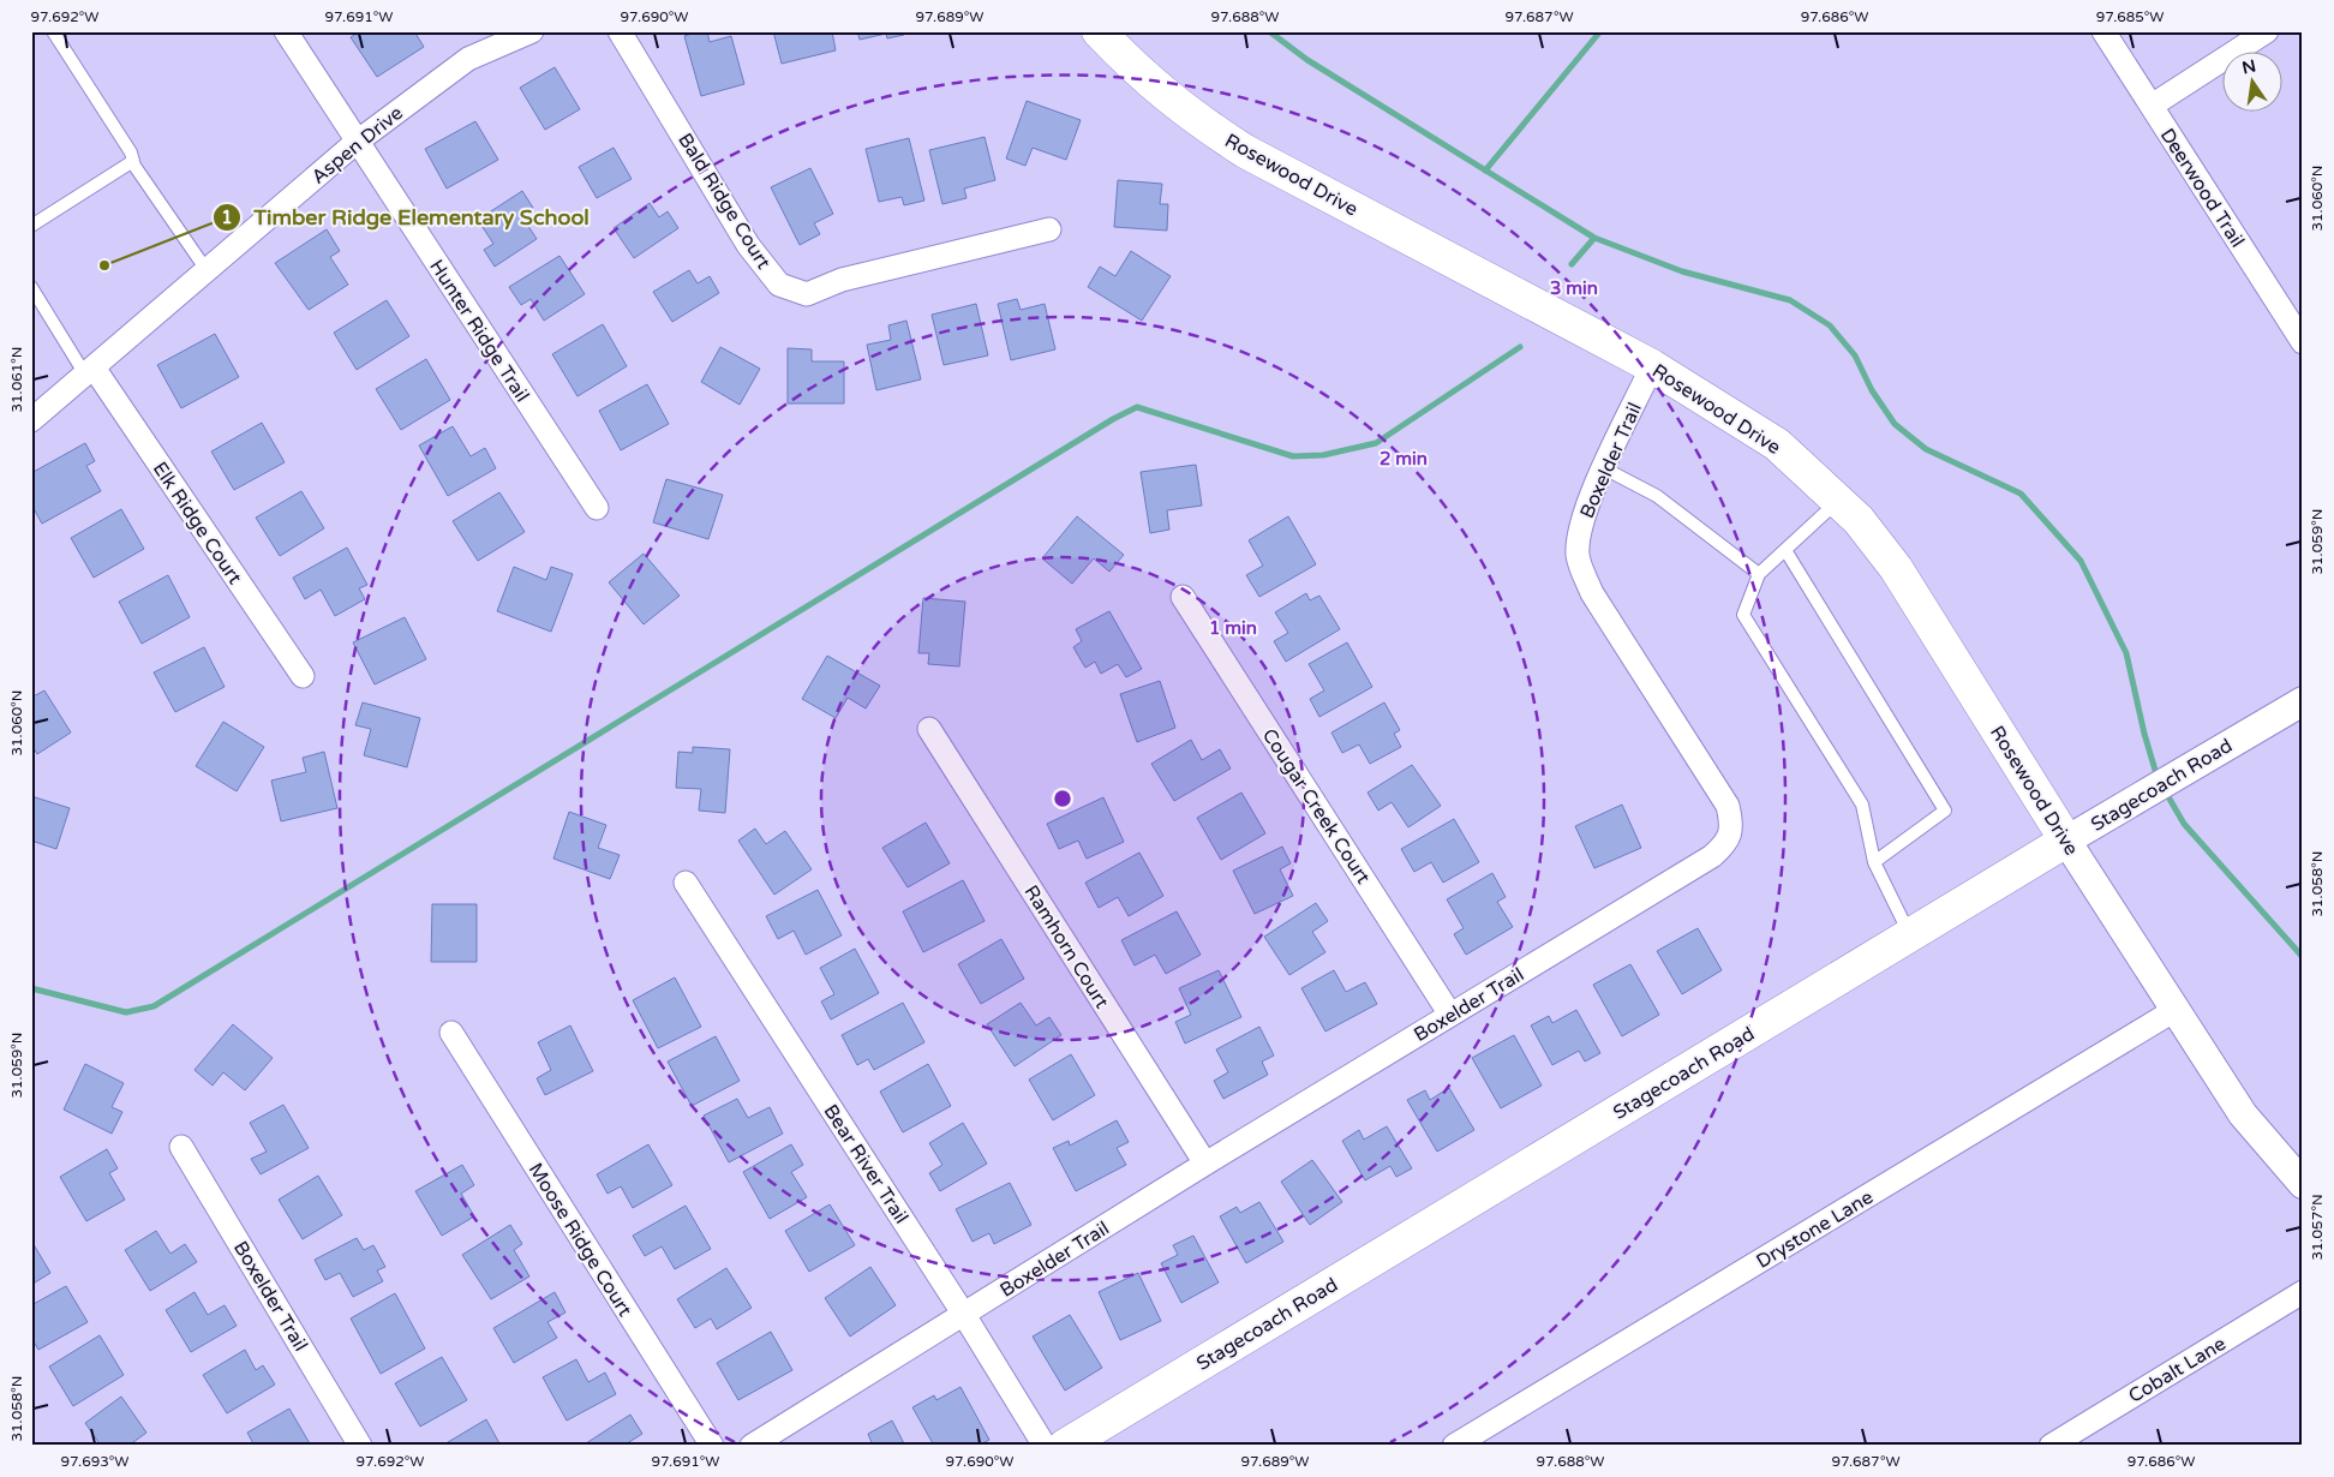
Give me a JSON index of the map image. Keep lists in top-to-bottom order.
{
  "streets": {
    "main road": ["Rosewood Drive", "Stagecoach Road"],
    "street": [
      "Aspen Drive",
      "Deerwood Trail",
      "Bald Ridge Court",
      "Hunter Ridge Trail",
      "Boxelder Trail",
      "Elk Ridge Court",
      "Cougar Creek Court",
      "Ramhorn Court",
      "Bear River Trail",
      "Drystone Lane",
      "Moose Ridge Court",
      "Cobalt Lane"
    ]
  },
  "crossings": [
    ["Aspen Drive", "Hunter Ridge Trail"],
    ["Aspen Drive", "Elk Ridge Court"],
    ["Rosewood Drive", "Boxelder Trail"],
    ["Rosewood Drive", "Stagecoach Road"],
    ["Rosewood Drive", "Drystone Lane"],
    ["Boxelder Trail", "Cougar Creek Court"],
    ["Boxelder Trail", "Ramhorn Court"],
    ["Boxelder Trail", "Bear River Trail"]
  ],
  "places": ["Timber Ridge Elementary School"],
  "north": "top",
  "coordinates": [
    "97.692°W",
    "97.691°W",
    "97.690°W",
    "97.689°W",
    "97.688°W",
    "97.687°W",
    "97.686°W",
    "97.685°W",
    "31.060°N",
    "31.061°N",
    "31.059°N",
    "31.058°N",
    "31.057°N",
    "97.693°W"
  ],
  "rings": ["3 min", "2 min", "1 min"]
}
